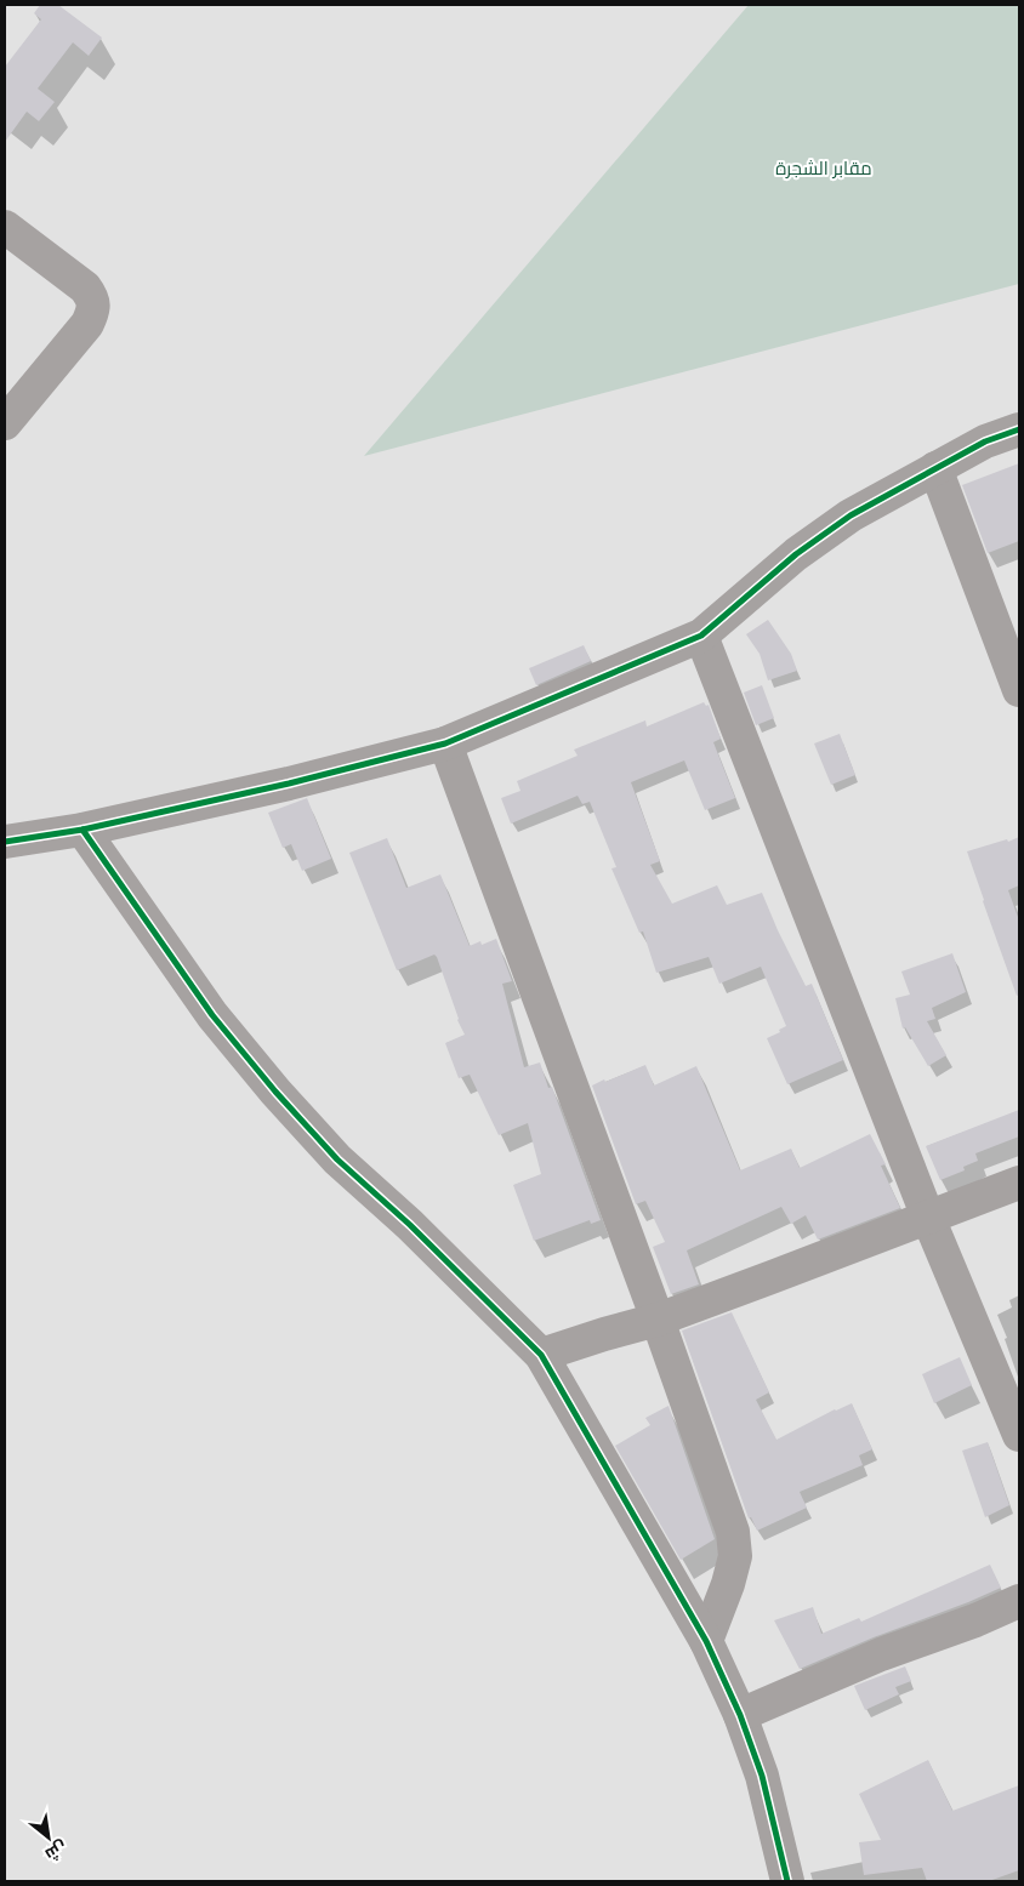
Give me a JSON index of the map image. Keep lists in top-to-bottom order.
{
  "parks": ["مقابر الشجرة"],
  "north": "bottom right"
}
